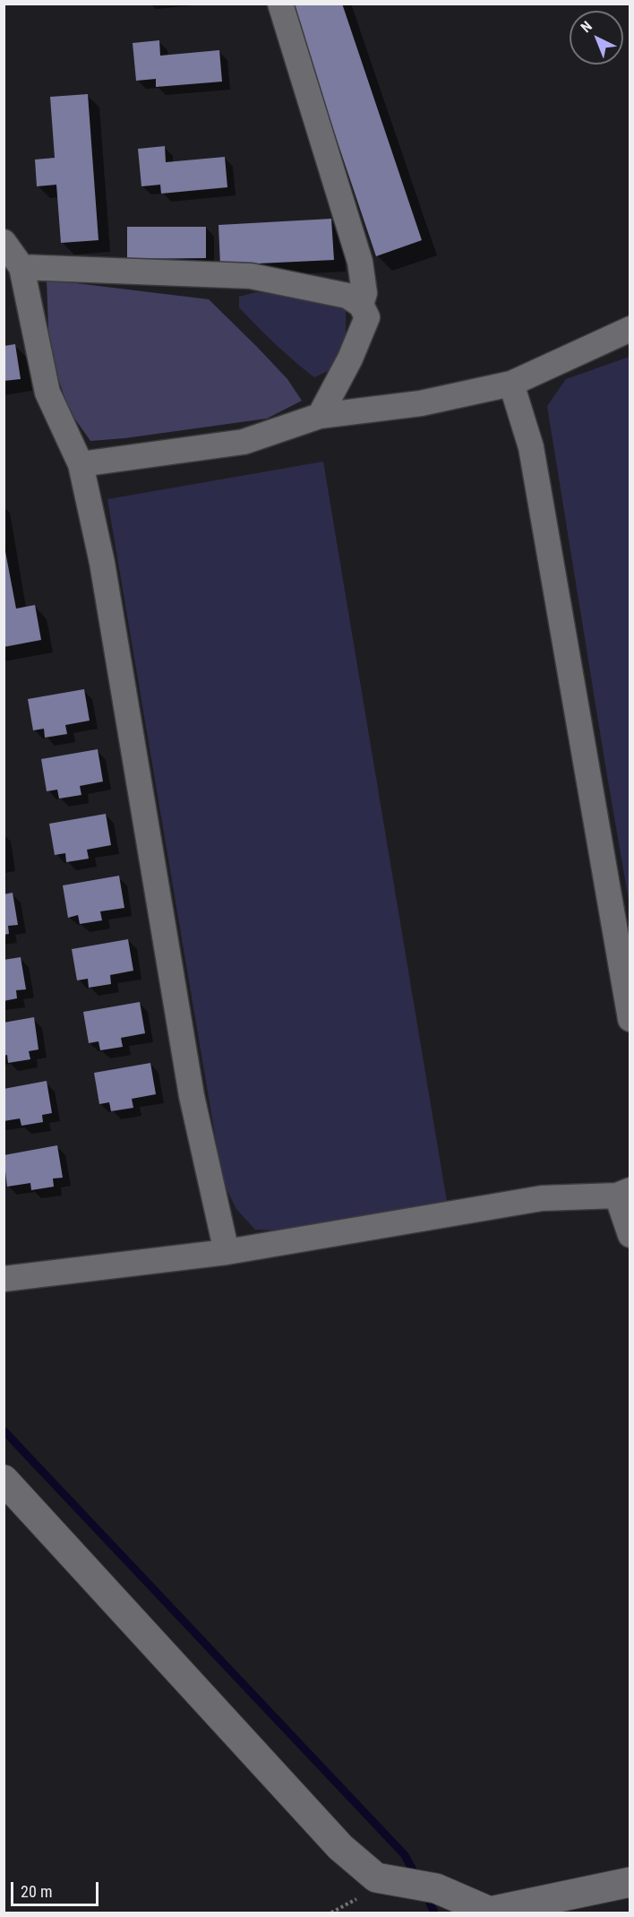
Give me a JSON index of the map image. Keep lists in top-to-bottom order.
{
  "scale_bar": "20 m",
  "north": "top left"
}
